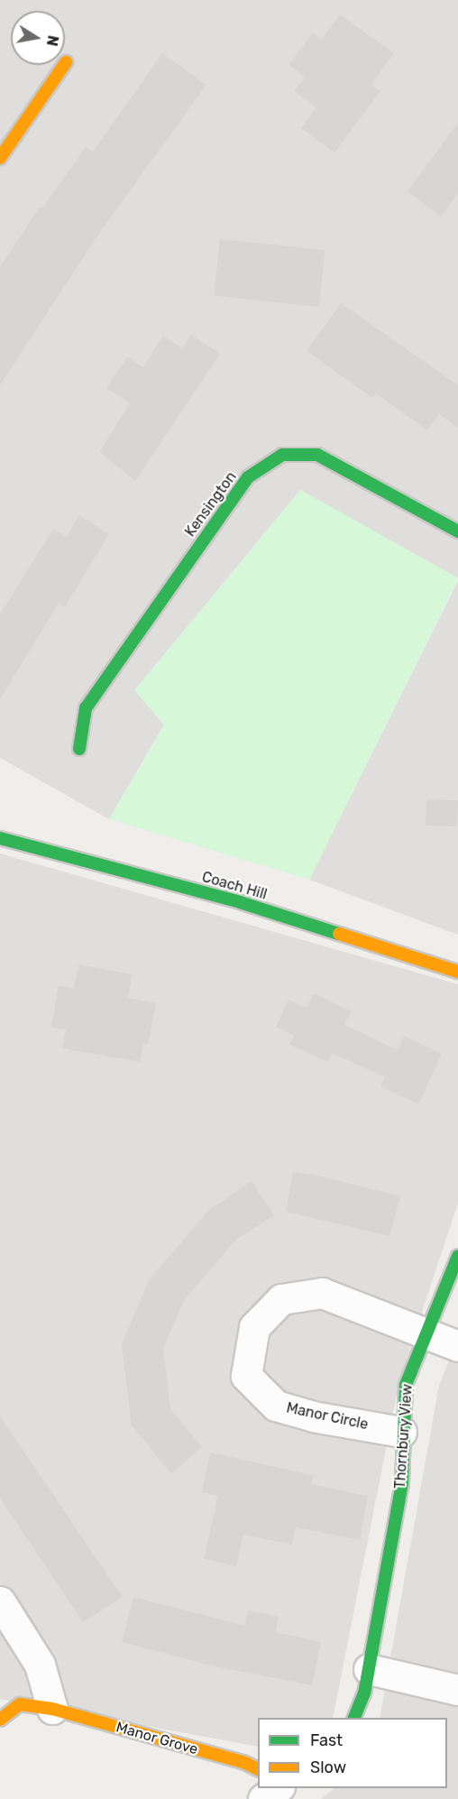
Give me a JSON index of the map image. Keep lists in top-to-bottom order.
{
  "streets": {
    "street": [
      "Kensington",
      "Coach Hill",
      "Manor Circle",
      "Thornbury View",
      "Manor Grove"
    ]
  },
  "crossings": [
    ["Manor Circle", "Thornbury View"]
  ],
  "legend": ["Fast", "Slow"],
  "north": "right"
}
